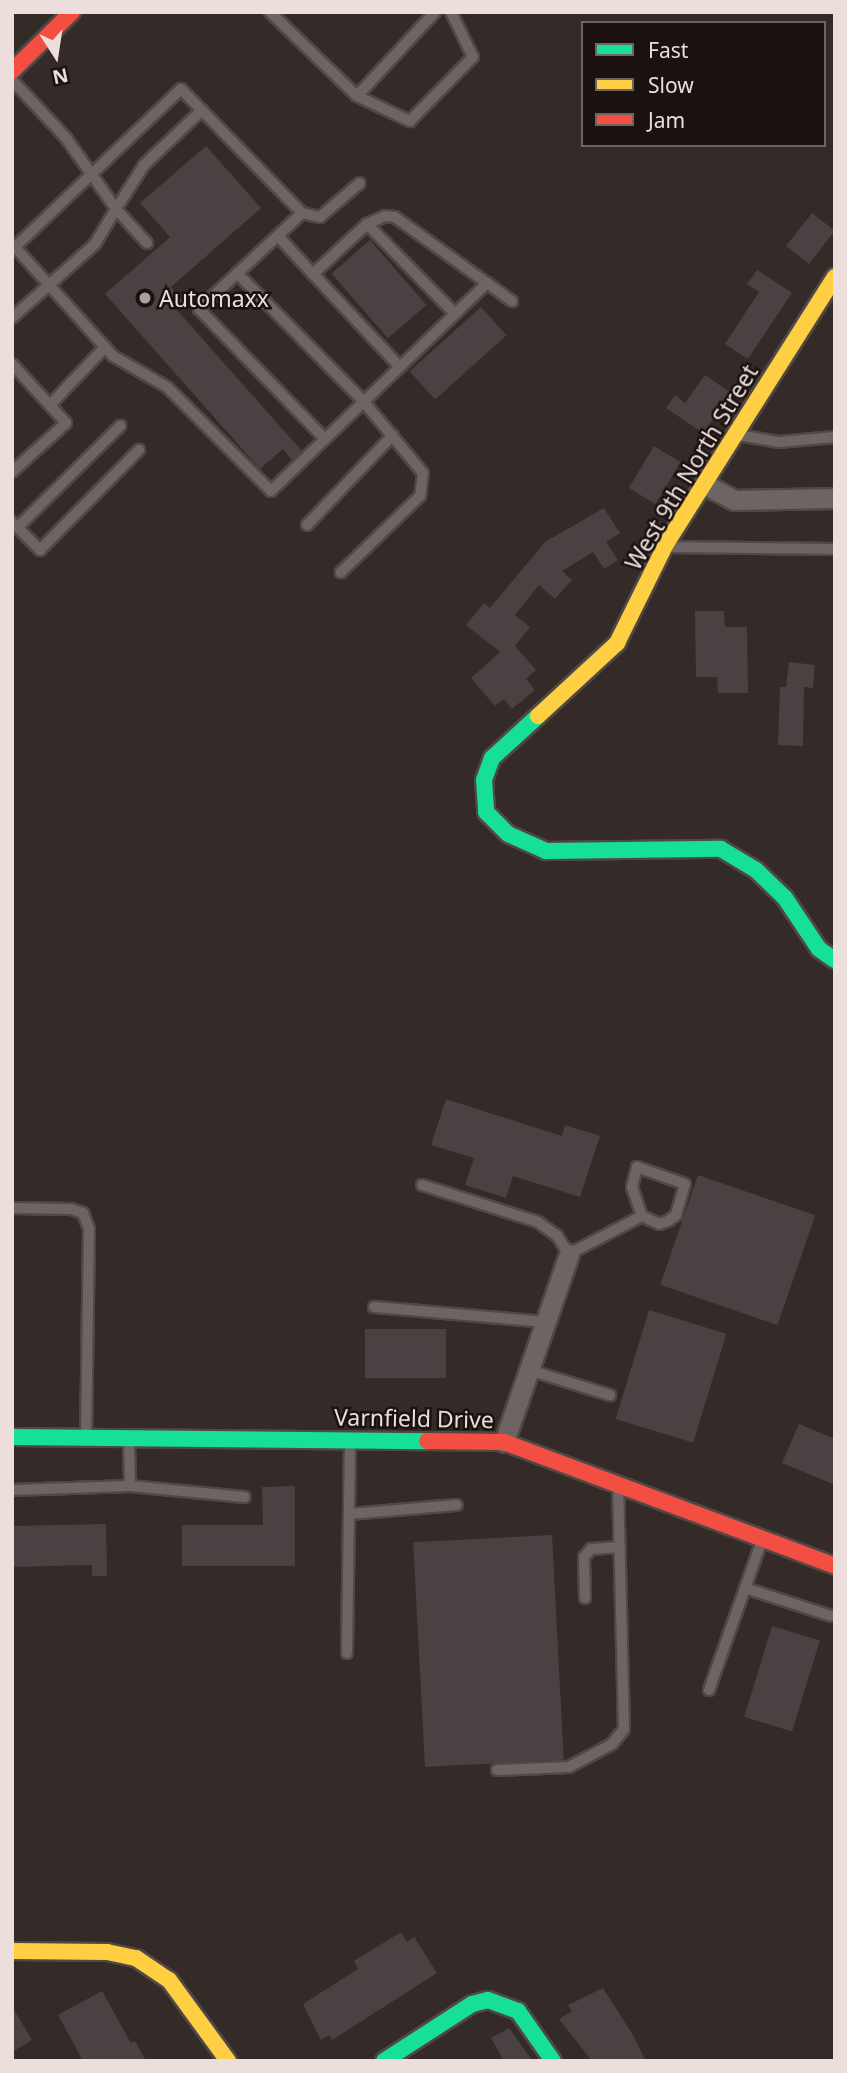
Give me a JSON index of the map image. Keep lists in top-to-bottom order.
{
  "streets": {
    "street": ["West 9th North Street", "Varnfield Drive"]
  },
  "places": ["Automaxx"],
  "legend": ["Fast", "Slow", "Jam"],
  "north": "bottom"
}
